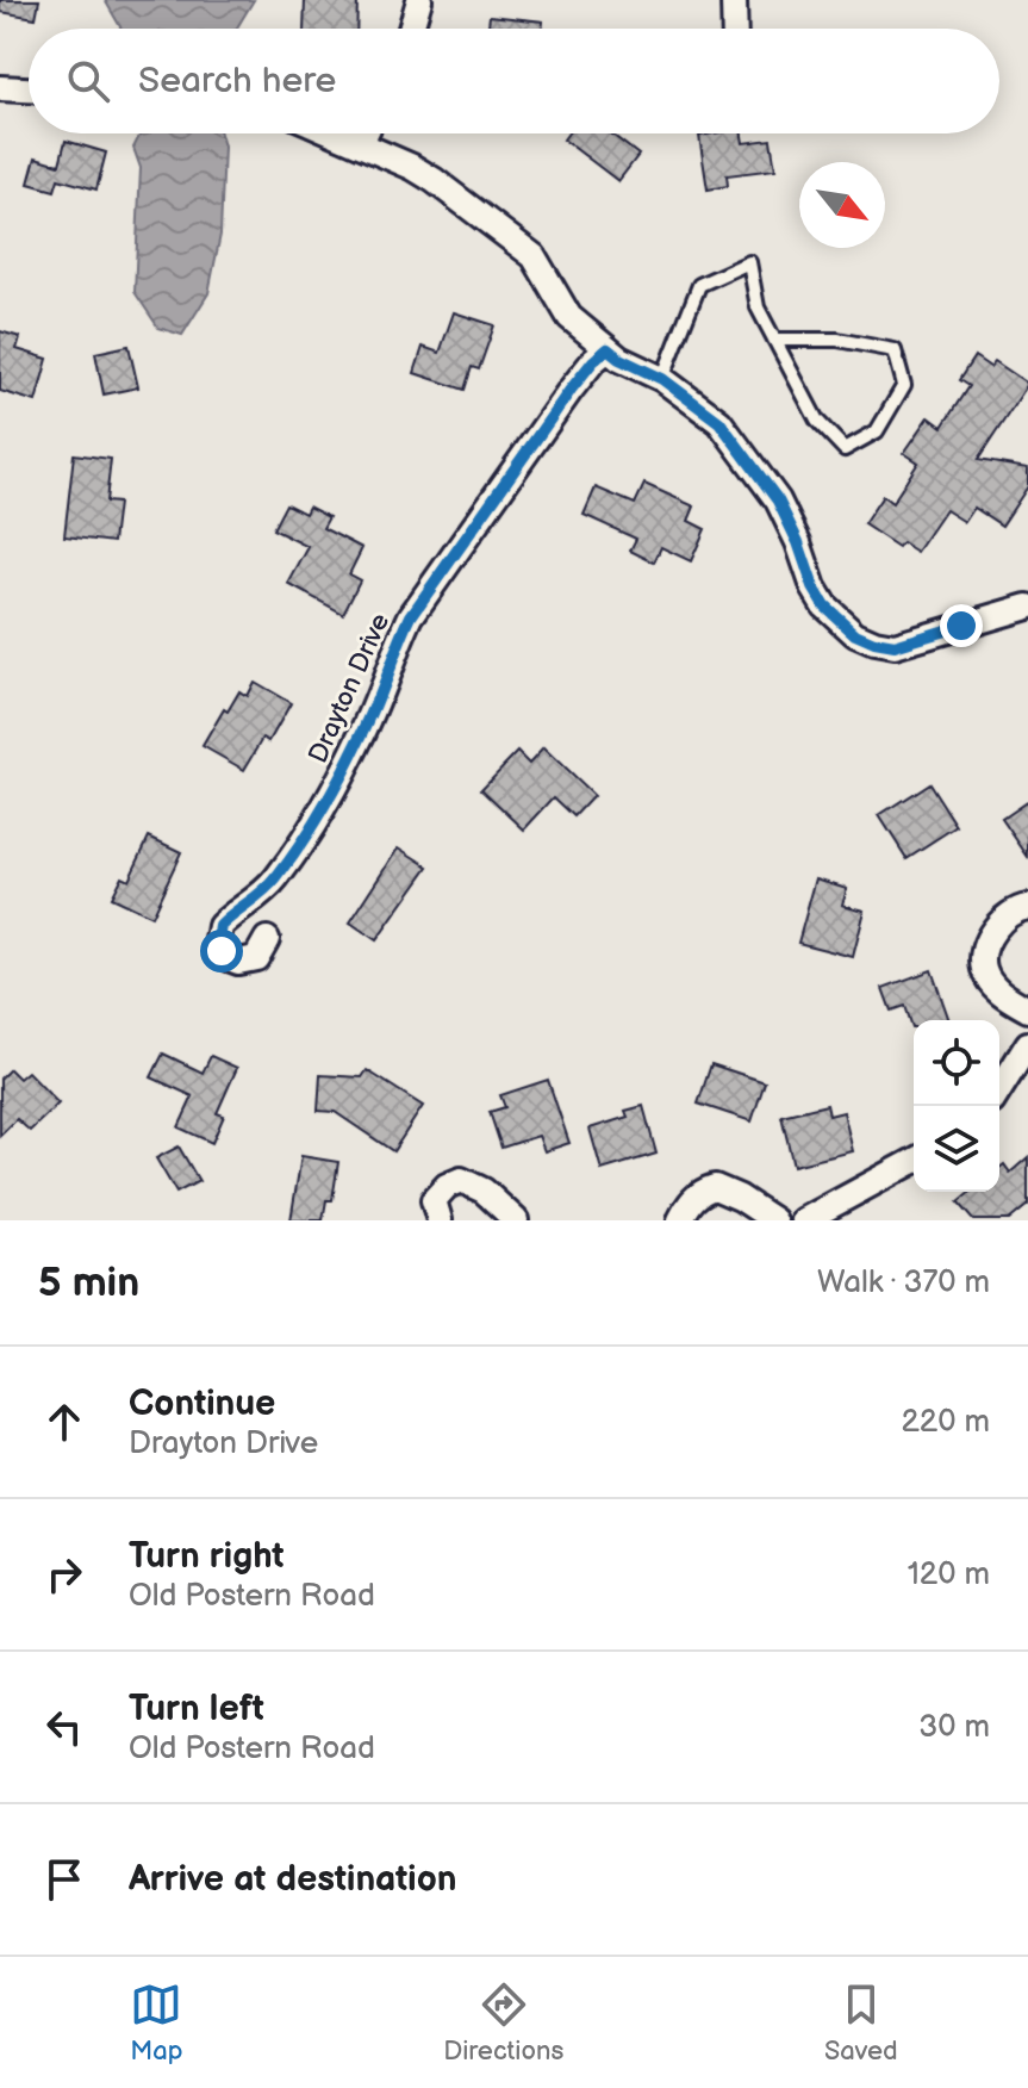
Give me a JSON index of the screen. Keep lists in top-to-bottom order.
{
  "streets": {
    "street": ["Drayton Drive"]
  },
  "north": "bottom right",
  "page": {
    "search": "Search here",
    "heading": ["5 min", "Walk · 370 m"],
    "list": [
      ["Continue", "Drayton Drive", "220 m"],
      ["Turn right", "Old Postern Road", "120 m"],
      ["Turn left", "Old Postern Road", "30 m"],
      "Arrive at destination"
    ],
    "nav": ["Map", "Directions", "Saved"]
  }
}
